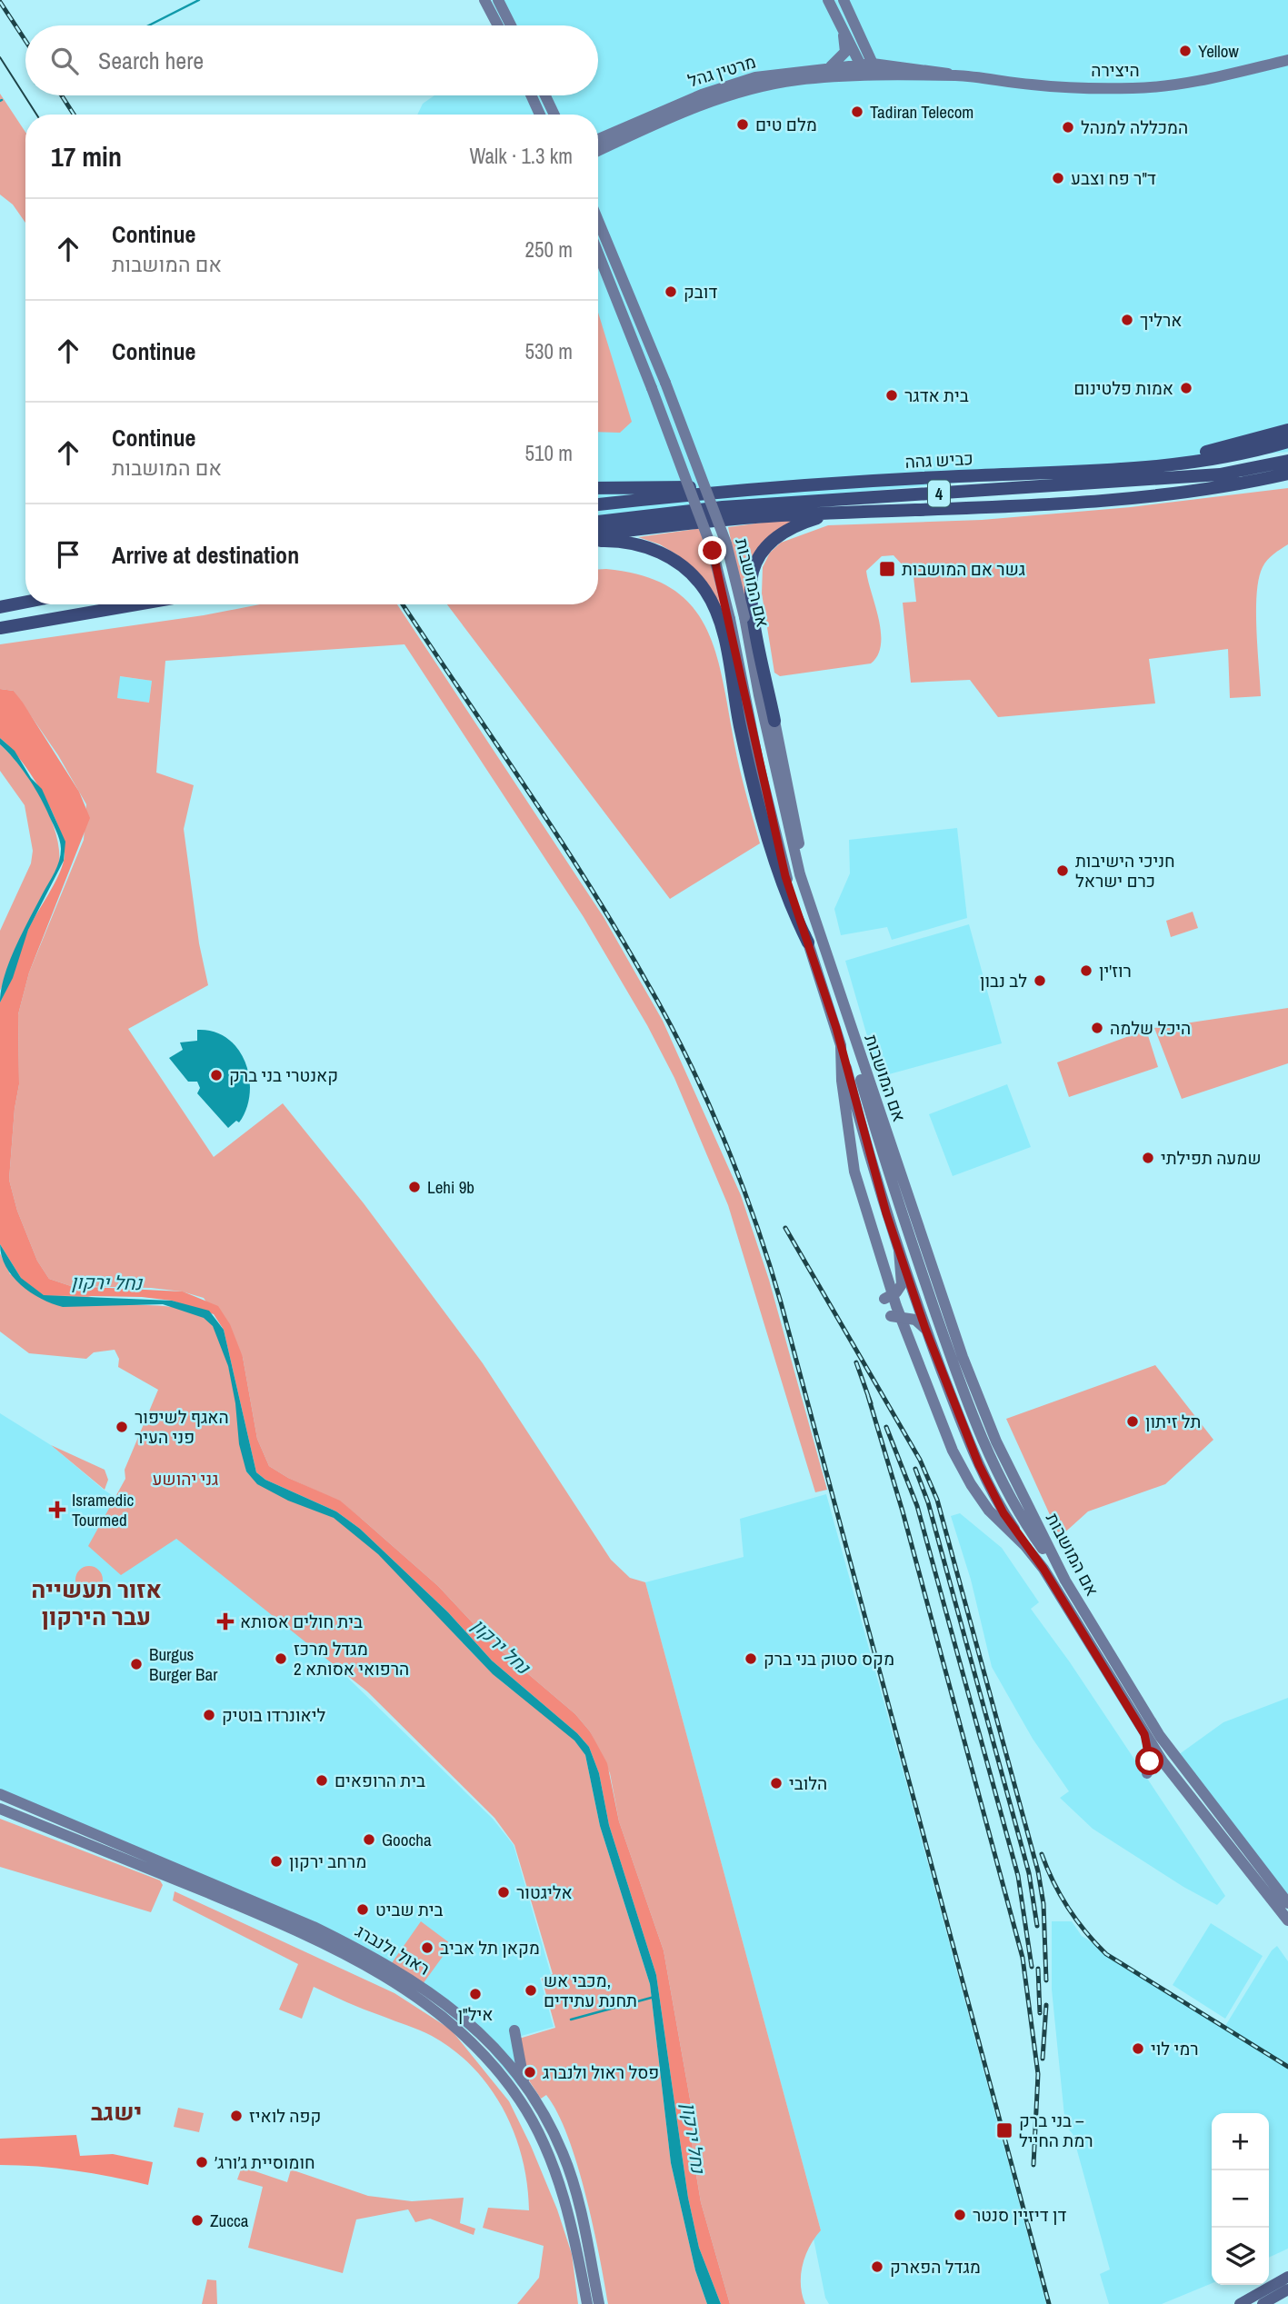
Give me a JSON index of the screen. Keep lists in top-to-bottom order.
{
  "streets": {
    "highway": ["כביש גהה", "4"],
    "main road": [
      "היצירה",
      "מרטין גהל",
      "אם המושבות",
      "ראול ולנברג"
    ]
  },
  "crossings": [
    ["היצירה", "מרטין גהל"]
  ],
  "districts": ["אזור תעשייה עבר הירקון", "ישגב"],
  "water": ["נחל ירקון"],
  "parks": ["גני יהושע"],
  "places": {
    "other": [
      "Yellow",
      "Tadiran Telecom",
      "מלם טים",
      "המכללה למנהל",
      "ד\"ר פח וצבע",
      "דובק",
      "ארליך",
      "אמות פלטינום",
      "בית אדגר",
      "חניכי הישיבות כרם ישראל",
      "רוז'ין",
      "לב נבון",
      "היכל שלמה",
      "קאנטרי בני ברק",
      "שמעה תפילתי",
      "Lehi 9b",
      "תל זיתון",
      "האגף לשיפור פני העיר",
      "מגדל מרכז הרפואי אסותא 2",
      "מקס סטוק בני ברק",
      "Burgus Burger Bar",
      "ליאונרדו בוטיק",
      "בית הרופאים",
      "הלובי",
      "Goocha",
      "מרחב ירקון",
      "אליגטור",
      "בית שביט",
      "מקאן תל אביב",
      "מכבי אש, תחנת עתידים",
      "איל\"ן",
      "רמי לוי",
      "פסל ראול ולנברג",
      "קפה לואיז",
      "חומוסיית ג׳ורג׳",
      "דן דיזיין סנטר",
      "Zucca",
      "מגדל הפארק"
    ],
    "transit": ["גשר אם המושבות", "בני ברק – רמת החייל"],
    "health": ["Isramedic Tourmed", "בית חולים אסותא"]
  },
  "page": {
    "search": "Search here",
    "heading": ["17 min", "Walk · 1.3 km"],
    "list": [
      ["Continue", "אם המושבות", "250 m"],
      ["Continue", "530 m"],
      ["Continue", "אם המושבות", "510 m"],
      "Arrive at destination"
    ],
    "map_buttons": ["+", "−"]
  }
}
